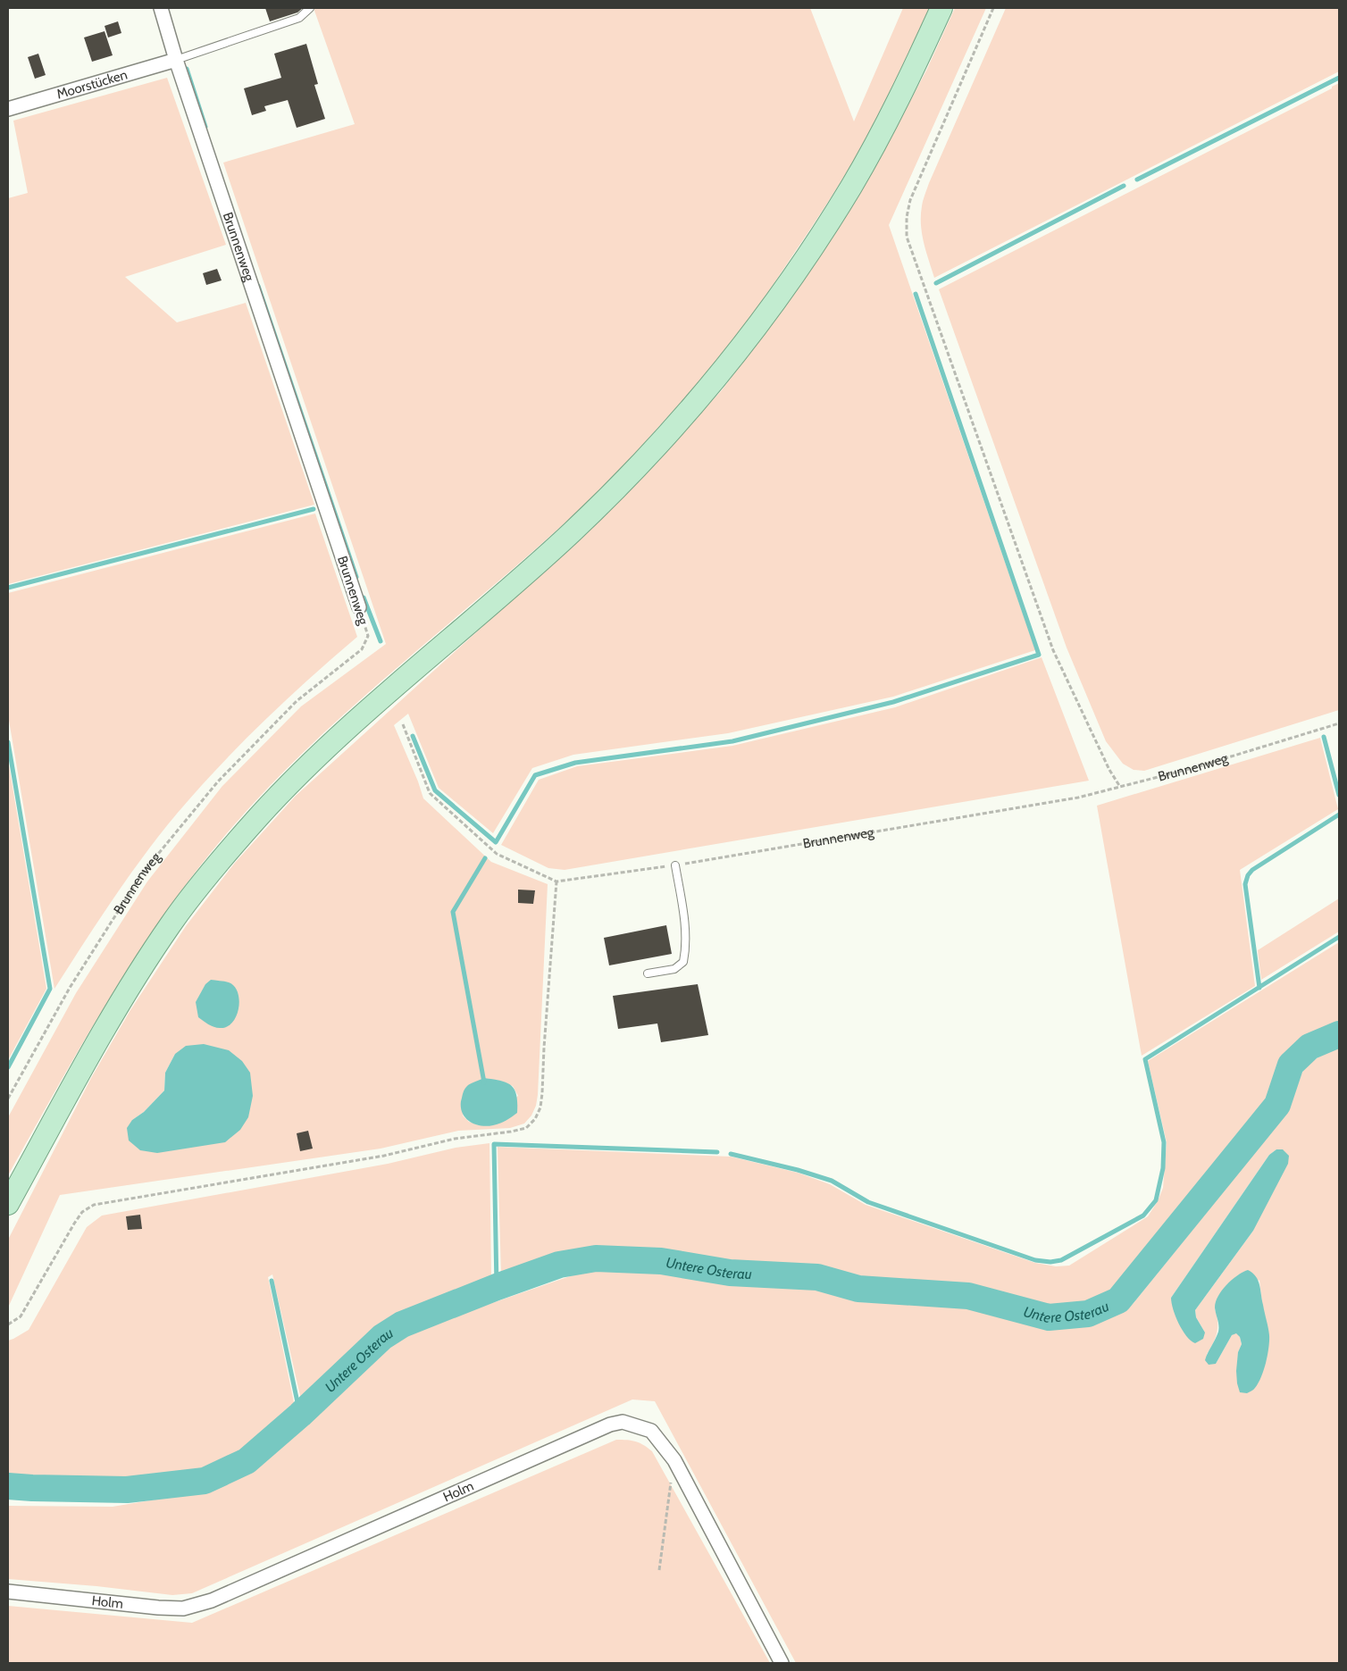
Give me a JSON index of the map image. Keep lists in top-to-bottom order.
{
  "streets": {
    "street": ["Moorstücken", "Brunnenweg", "Holm"]
  },
  "crossings": [
    ["Moorstücken", "Brunnenweg"]
  ],
  "water": ["Untere Osterau"]
}
